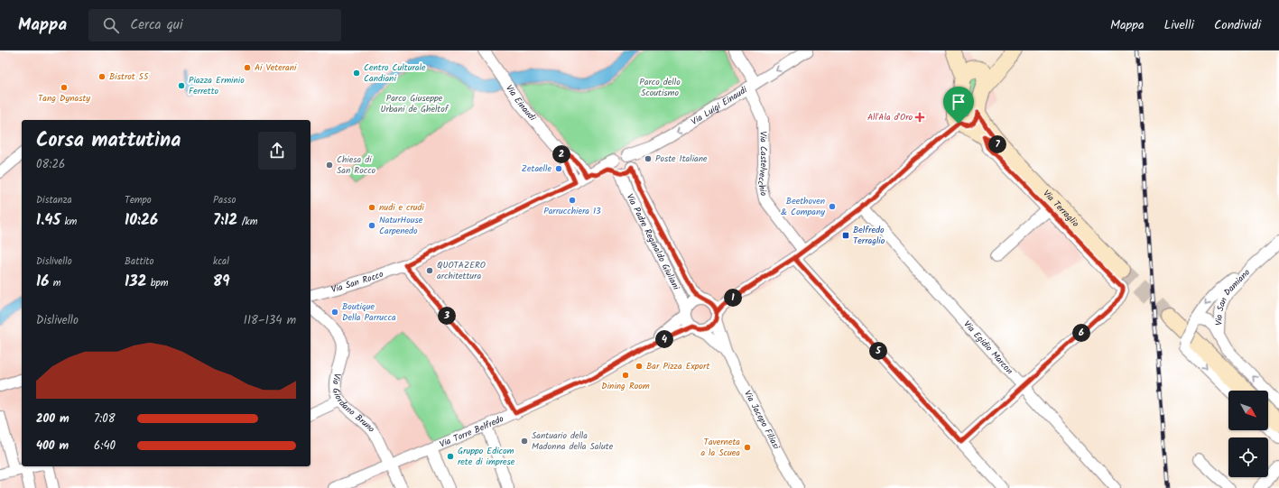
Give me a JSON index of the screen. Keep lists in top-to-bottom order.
{
  "streets": {
    "street": [
      "Via Einaudi",
      "Via Luigi Einaudi",
      "Via Castelvecchio",
      "Via Terraglio",
      "Via Padre Reginaldo Giuliani",
      "Via San Rocco",
      "Via San Damiano",
      "Via Egidio Marcon",
      "Via Giordano Bruno",
      "Via Jacopo Filiasi",
      "Via Torre Belfredo"
    ]
  },
  "crossings": [
    ["Via Luigi Einaudi", "Via Castelvecchio"],
    ["Via Luigi Einaudi", "Via Padre Reginaldo Giuliani"],
    ["Via Terraglio", "Via Egidio Marcon"],
    ["Via Padre Reginaldo Giuliani", "Via Jacopo Filiasi"],
    ["Via Padre Reginaldo Giuliani", "Via Torre Belfredo"],
    ["Via Giordano Bruno", "Via Torre Belfredo"],
    ["Via Jacopo Filiasi", "Via Torre Belfredo"]
  ],
  "one_way": ["Via Luigi Einaudi"],
  "parks": ["Parco dello Scoutismo", "Parco Giuseppe Urbani de Gheltof"],
  "places": {
    "other": [
      "Ai Veterani",
      "Centro Culturale Candiani",
      "Bistrot 55",
      "Piazza Erminio Ferretto",
      "Tang Dynasty",
      "Poste Italiane",
      "Chiesa di San Rocco",
      "Zetaelle",
      "Parrucchiera 13",
      "Beethoven & Company",
      "nudi e crudi",
      "NaturHouse Carpenedo",
      "QUOTAZERO architettura",
      "Boutique Della Parrucca",
      "Bar Pizza Export",
      "Dining Room",
      "Santuario della Madonna della Salute",
      "Taverneta a la Scuea",
      "Gruppo Edicom rete di imprese"
    ],
    "health": ["All'Ala d'Oro"],
    "transit": ["Belfredo Terraglio"]
  },
  "north": "bottom right",
  "page": {
    "header": "Mappa",
    "search": "Cerca qui",
    "nav": ["Mappa", "Livelli", "Condividi"],
    "heading": ["Corsa mattutina", "08:26"],
    "pins": [
      "7",
      "2",
      "1",
      "3",
      "6",
      "4",
      "5"
    ],
    "stats": [
      ["Distanza", "1.45 km"],
      ["Tempo", "10:26"],
      ["Passo", "7:12 /km"],
      ["Dislivello", "16 m"],
      ["Battito", "132 bpm"],
      ["kcal", "89"]
    ],
    "chart": ["Dislivello", "118–134 m"],
    "list": [
      {
        "name": "200 m",
        "note": "7:08"
      },
      {
        "name": "400 m",
        "note": "6:40"
      }
    ]
  }
}
